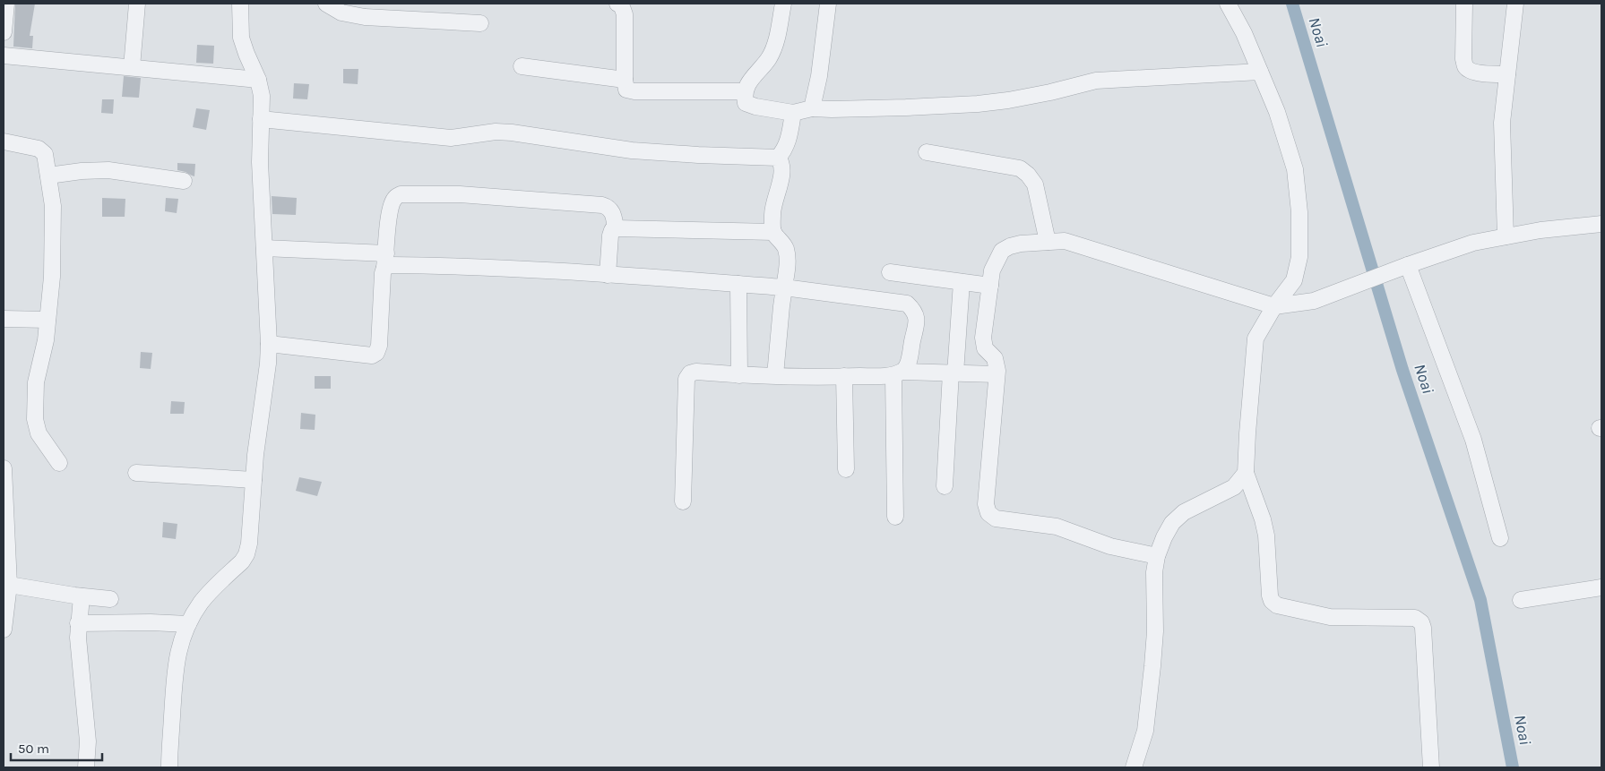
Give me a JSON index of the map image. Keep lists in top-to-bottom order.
{
  "water": ["Noai"],
  "scale_bar": "50 m"
}
